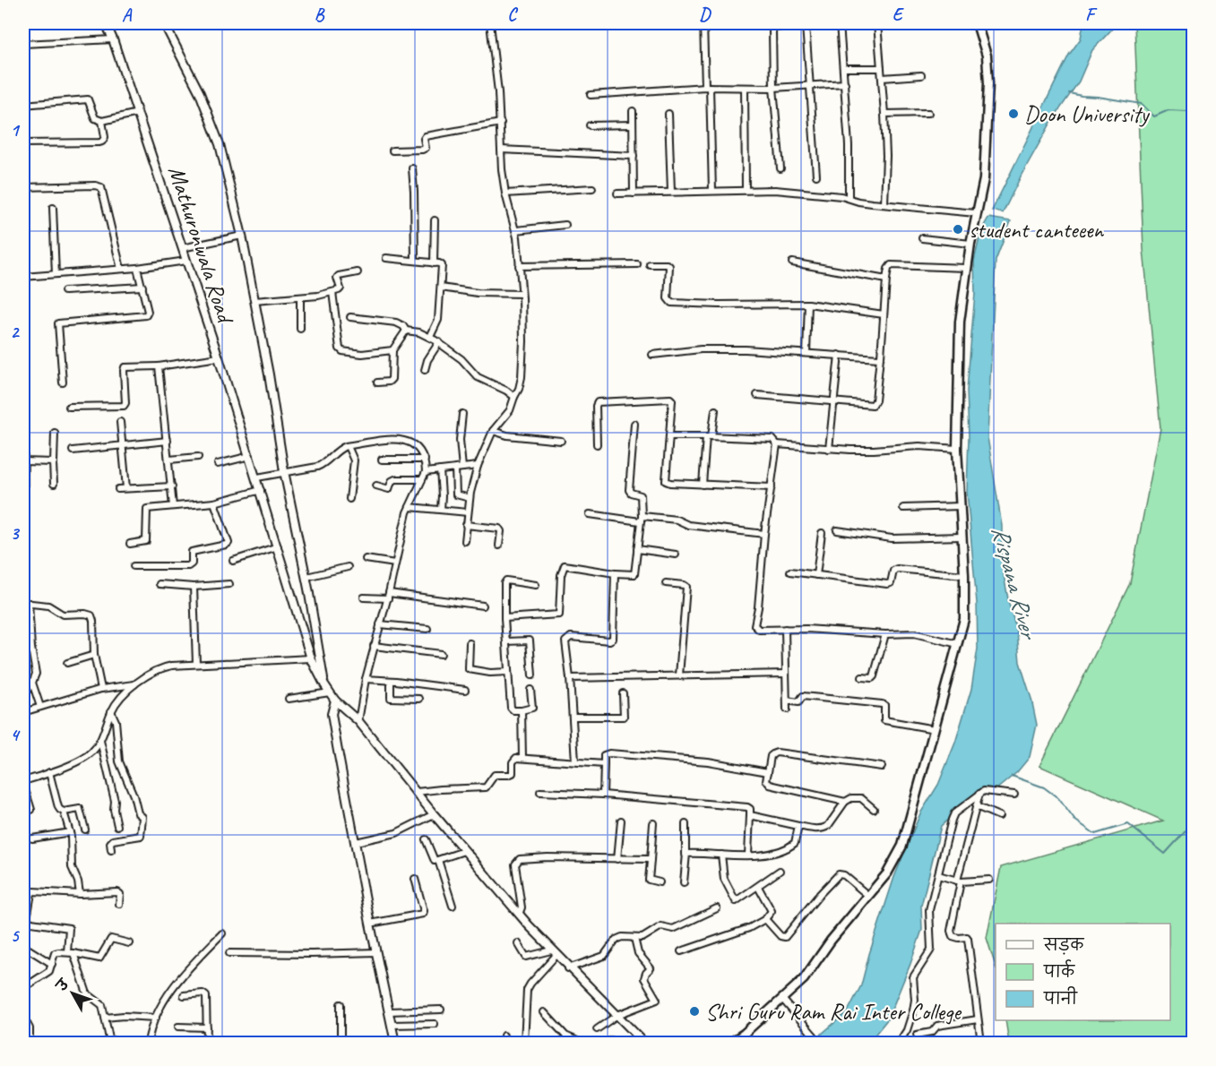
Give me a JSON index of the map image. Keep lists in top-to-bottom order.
{
  "streets": {
    "street": ["Mathuronwala Road"]
  },
  "water": ["Rispana River"],
  "places": ["Doon University", "student canteeen", "Shri Guru Ram Rai Inter College"],
  "legend": ["सड़क", "पार्क", "पानी"],
  "north": "top left",
  "grid": {
    "columns": [
      "A",
      "B",
      "C",
      "D",
      "E",
      "F"
    ],
    "rows": [
      "1",
      "2",
      "3",
      "4",
      "5"
    ]
  }
}
